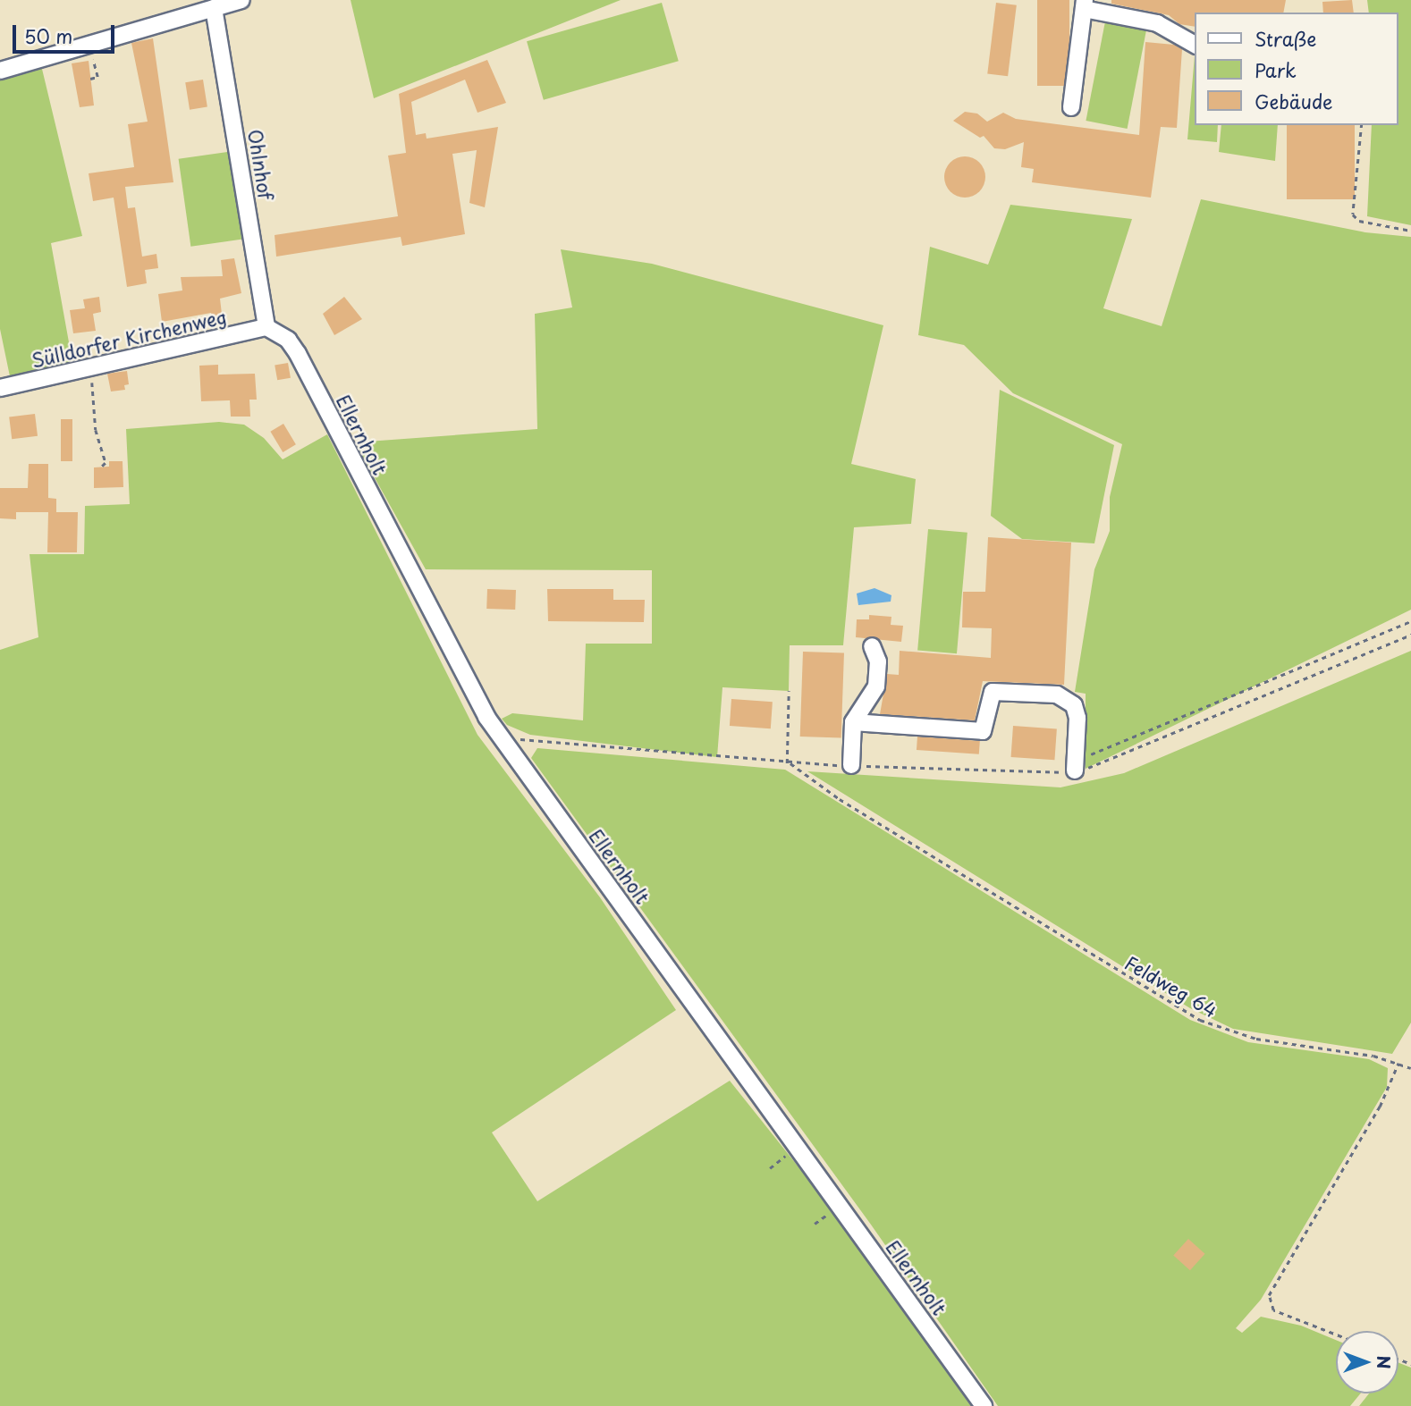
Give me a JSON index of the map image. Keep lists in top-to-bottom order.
{
  "streets": {
    "street": ["Ohlnhof", "Sülldorfer Kirchenweg", "Ellernholt"],
    "path": ["Feldweg 64"]
  },
  "crossings": [
    ["Ohlnhof", "Sülldorfer Kirchenweg"],
    ["Ohlnhof", "Ellernholt"],
    ["Sülldorfer Kirchenweg", "Ellernholt"]
  ],
  "legend": ["Straße", "Park", "Gebäude"],
  "scale_bar": "50 m",
  "north": "right"
}
